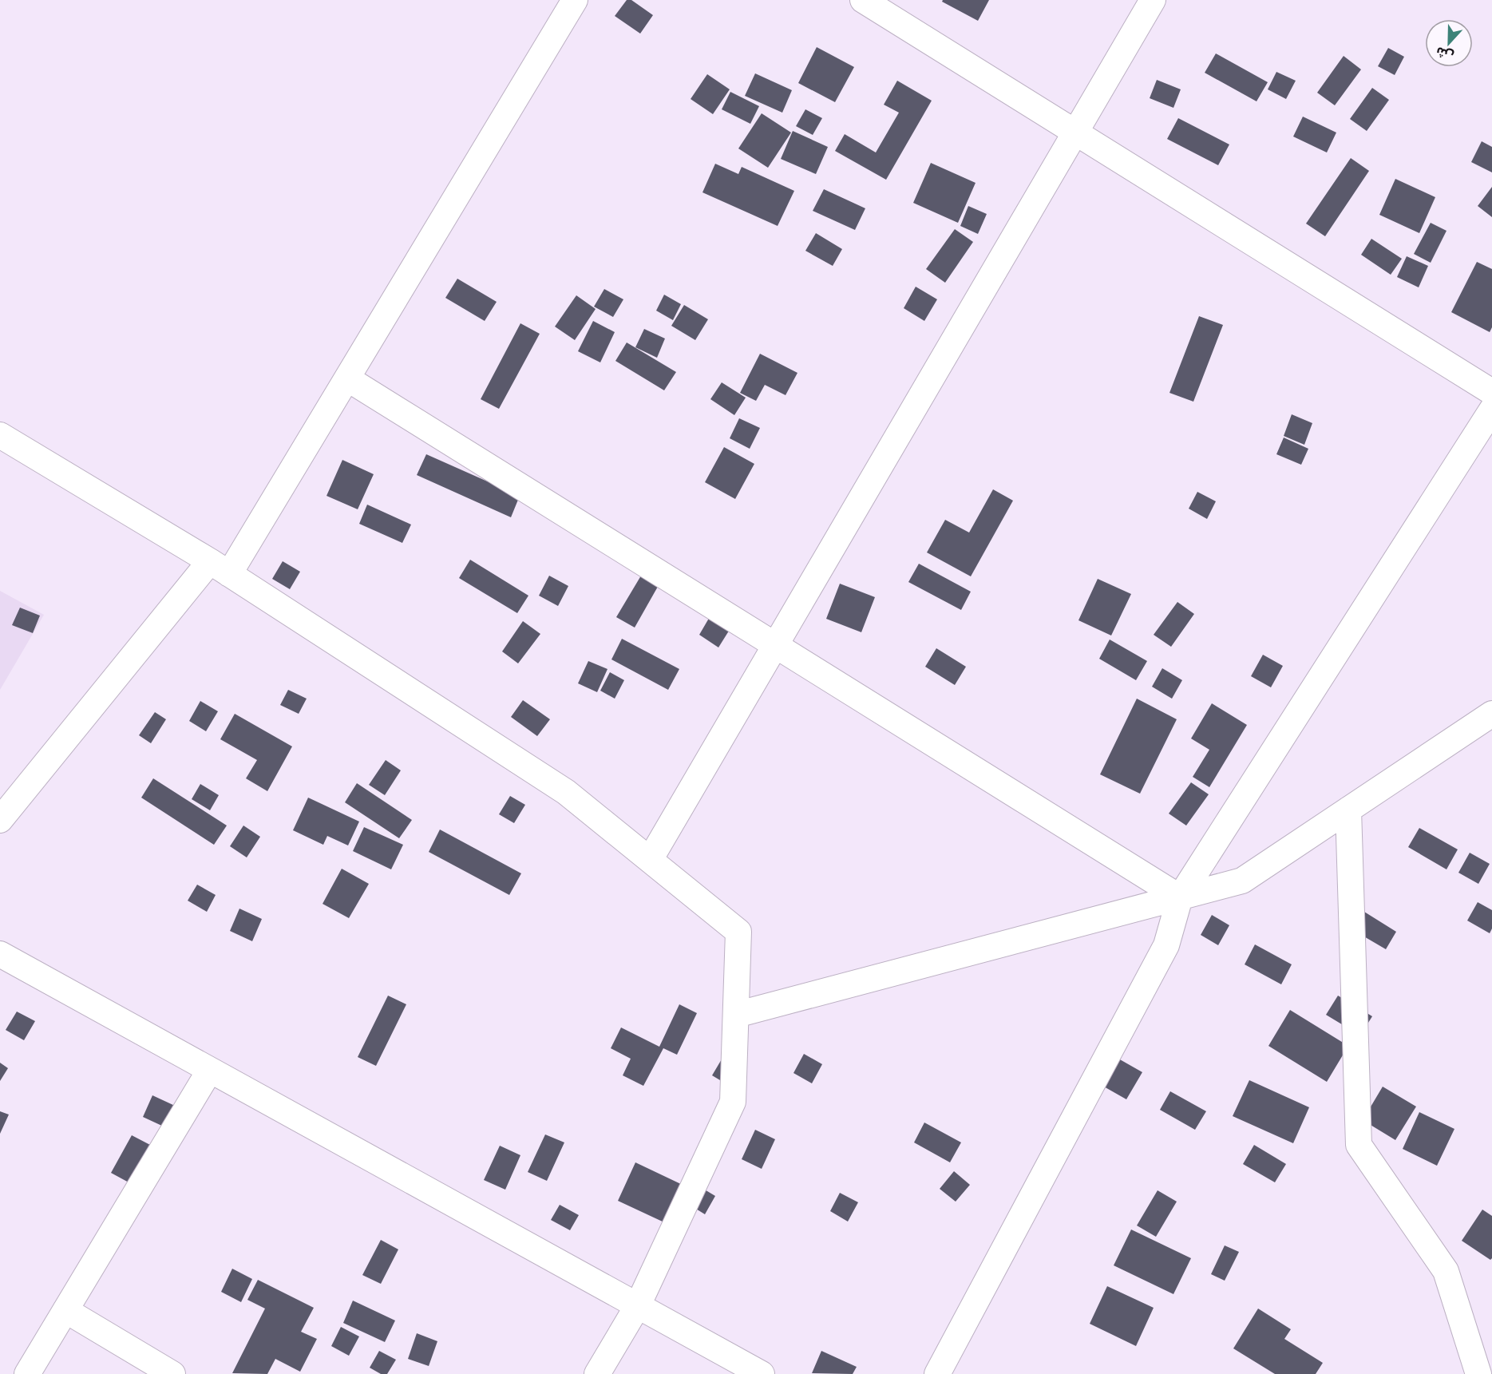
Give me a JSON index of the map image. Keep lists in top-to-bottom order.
{
  "north": "bottom"
}
